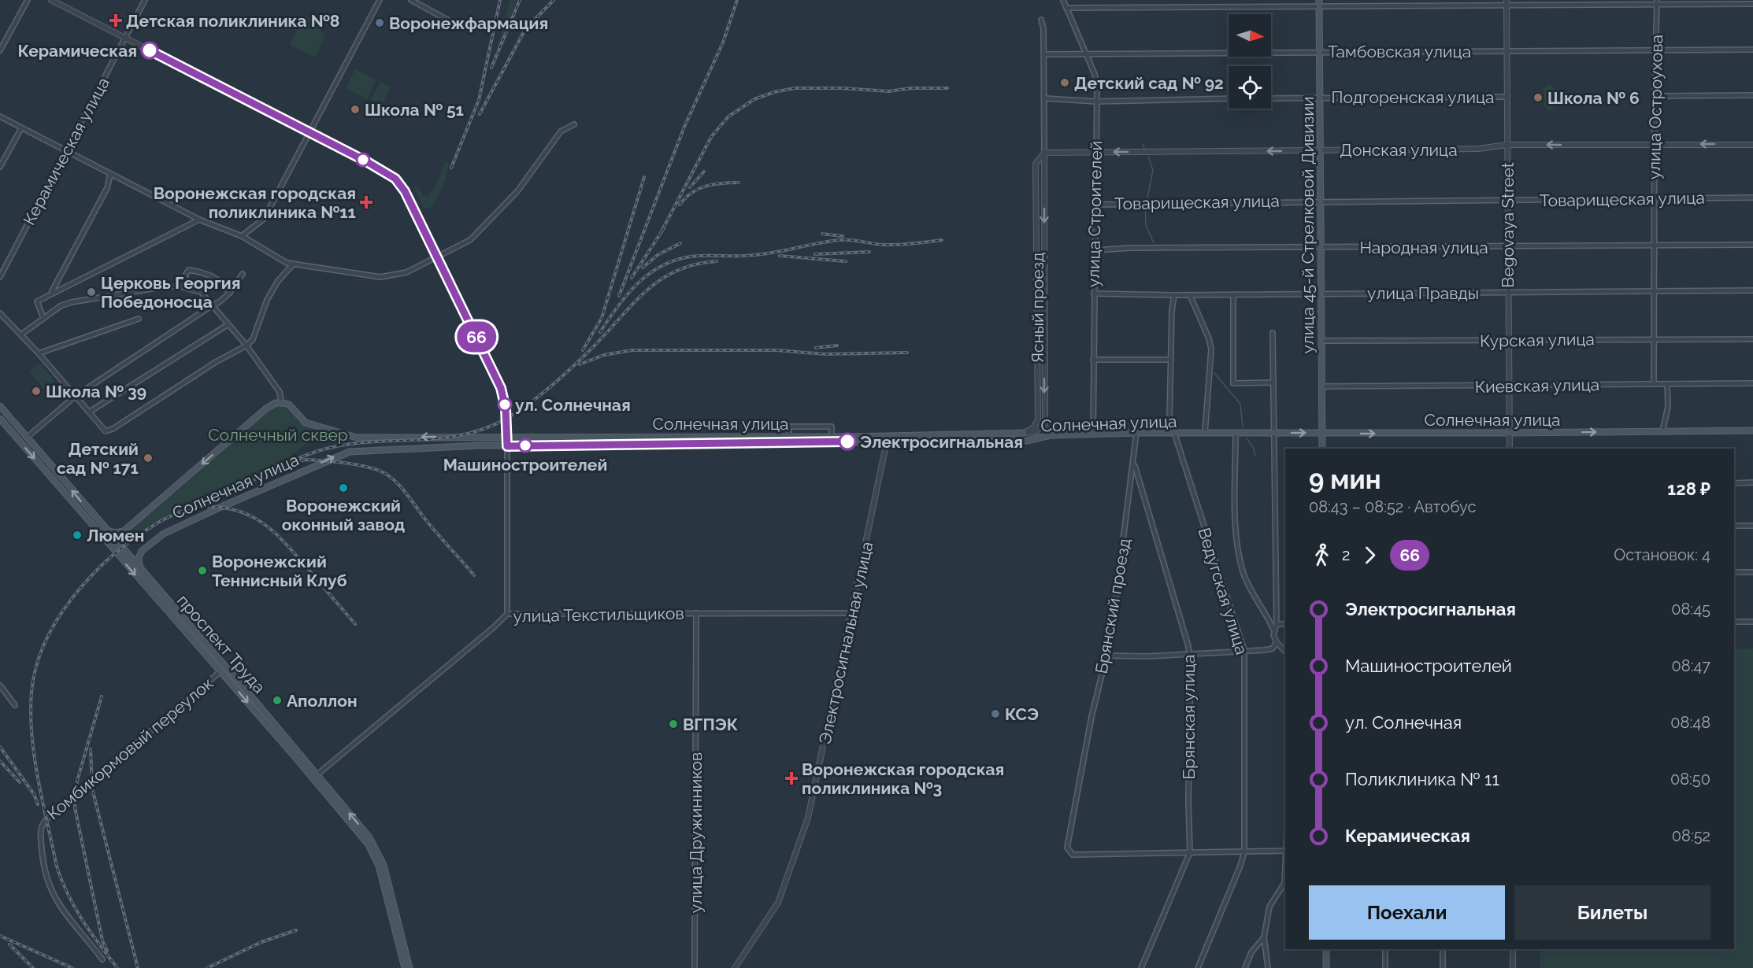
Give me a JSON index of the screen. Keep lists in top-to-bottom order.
{
  "streets": {
    "main road": ["улица 45-й Стрелковой Дивизии", "Солнечная улица", "проспект Труда"],
    "street": [
      "Тамбовская улица",
      "Подгоренская улица",
      "улица Остроухова",
      "Донская улица",
      "Керамическая улица",
      "Товарищеская улица",
      "улица Строителей",
      "Begovaya Street",
      "Народная улица",
      "улица Правды",
      "Ясный проезд",
      "Курская улица",
      "Киевская улица",
      "Ведугская улица",
      "Брянский проезд",
      "улица Текстильщиков",
      "Электросигнальная улица",
      "Брянская улица",
      "Комбикормовый переулок",
      "улица Дружинников"
    ]
  },
  "crossings": [
    ["Тамбовская улица", "улица Остроухова"],
    ["Тамбовская улица", "улица Строителей"],
    ["Тамбовская улица", "улица 45-й Стрелковой Дивизии"],
    ["Тамбовская улица", "Begovaya Street"],
    ["Тамбовская улица", "Ясный проезд"],
    ["Подгоренская улица", "улица 45-й Стрелковой Дивизии"],
    ["Подгоренская улица", "Begovaya Street"],
    ["улица Остроухова", "Донская улица"],
    ["улица Остроухова", "Товарищеская улица"],
    ["улица Остроухова", "Народная улица"],
    ["улица Остроухова", "улица Правды"],
    ["улица Остроухова", "Курская улица"],
    ["улица Остроухова", "Киевская улица"],
    ["Донская улица", "улица Строителей"],
    ["Донская улица", "улица 45-й Стрелковой Дивизии"],
    ["Донская улица", "Begovaya Street"],
    ["Донская улица", "Ясный проезд"],
    ["Товарищеская улица", "улица Строителей"],
    ["Товарищеская улица", "улица 45-й Стрелковой Дивизии"],
    ["Товарищеская улица", "Begovaya Street"],
    ["улица Строителей", "Народная улица"],
    ["улица Строителей", "улица Правды"],
    ["улица Строителей", "Солнечная улица"],
    ["улица 45-й Стрелковой Дивизии", "Народная улица"],
    ["улица 45-й Стрелковой Дивизии", "улица Правды"],
    ["улица 45-й Стрелковой Дивизии", "Курская улица"],
    ["улица 45-й Стрелковой Дивизии", "Киевская улица"],
    ["улица 45-й Стрелковой Дивизии", "Солнечная улица"],
    ["Begovaya Street", "Народная улица"],
    ["Begovaya Street", "улица Правды"],
    ["Begovaya Street", "Курская улица"],
    ["Begovaya Street", "Киевская улица"],
    ["Begovaya Street", "Солнечная улица"],
    ["улица Правды", "Ведугская улица"],
    ["Ясный проезд", "Солнечная улица"],
    ["Солнечная улица", "Ведугская улица"],
    ["Солнечная улица", "Брянский проезд"],
    ["Солнечная улица", "Электросигнальная улица"],
    ["Солнечная улица", "проспект Труда"],
    ["Брянский проезд", "Брянская улица"],
    ["улица Текстильщиков", "Электросигнальная улица"],
    ["улица Текстильщиков", "проспект Труда"],
    ["улица Текстильщиков", "улица Дружинников"],
    ["проспект Труда", "Комбикормовый переулок"]
  ],
  "one_way": ["Донская улица"],
  "parks": ["Солнечный сквер"],
  "places": {
    "health": ["Детская поликлиника №8", "Воронежская городская поликлиника №11", "Воронежская городская поликлиника №3"],
    "other": [
      "Воронежфармация",
      "Керамическая",
      "Детский сад № 92",
      "Школа № 6",
      "Школа № 51",
      "Церковь Георгия Победоносца",
      "Школа № 39",
      "ул. Солнечная",
      "Электросигнальная",
      "Машиностроителей",
      "Детский сад № 171",
      "Воронежский оконный завод",
      "Люмен",
      "Воронежский Теннисный Клуб",
      "Аполлон",
      "КСЭ",
      "ВГПЭК"
    ]
  },
  "lines": ["bus line 66"],
  "north": "right",
  "page": {
    "on_map": "66",
    "heading": ["9 мин", "08:43 – 08:52 · Автобус", "128 ₽"],
    "legs": ["2", "66", "Остановок: 4"],
    "list": [
      {
        "name": "Электросигнальная",
        "value": "08:45"
      },
      {
        "name": "Машиностроителей",
        "value": "08:47"
      },
      {
        "name": "ул. Солнечная",
        "value": "08:48"
      },
      {
        "name": "Поликлиника № 11",
        "value": "08:50"
      },
      {
        "name": "Керамическая",
        "value": "08:52"
      }
    ],
    "buttons": ["Поехали", "Билеты"]
  }
}
